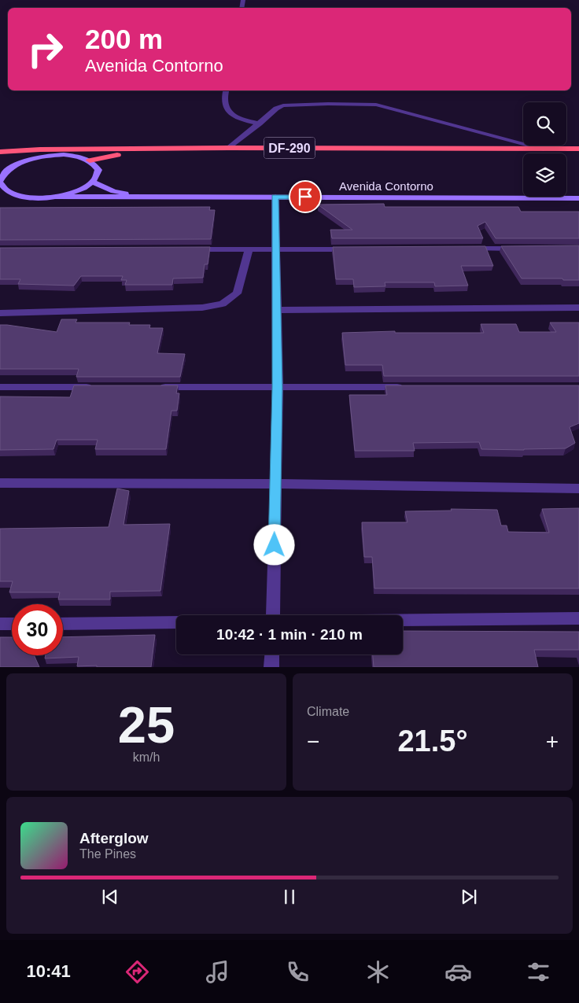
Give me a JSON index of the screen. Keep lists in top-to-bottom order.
{
  "streets": {
    "highway": ["DF-290"],
    "street": ["Avenida Contorno"]
  },
  "page": {
    "turn": ["200 m", "Avenida Contorno"],
    "limit": "30",
    "trip": "10:42 · 1 min · 210 m",
    "tile": [
      ["25", "km/h"],
      "Climate"
    ],
    "heat": ["−", "21.5°", "+"],
    "song": ["Afterglow", "The Pines"],
    "tabs": "10:41"
  }
}
